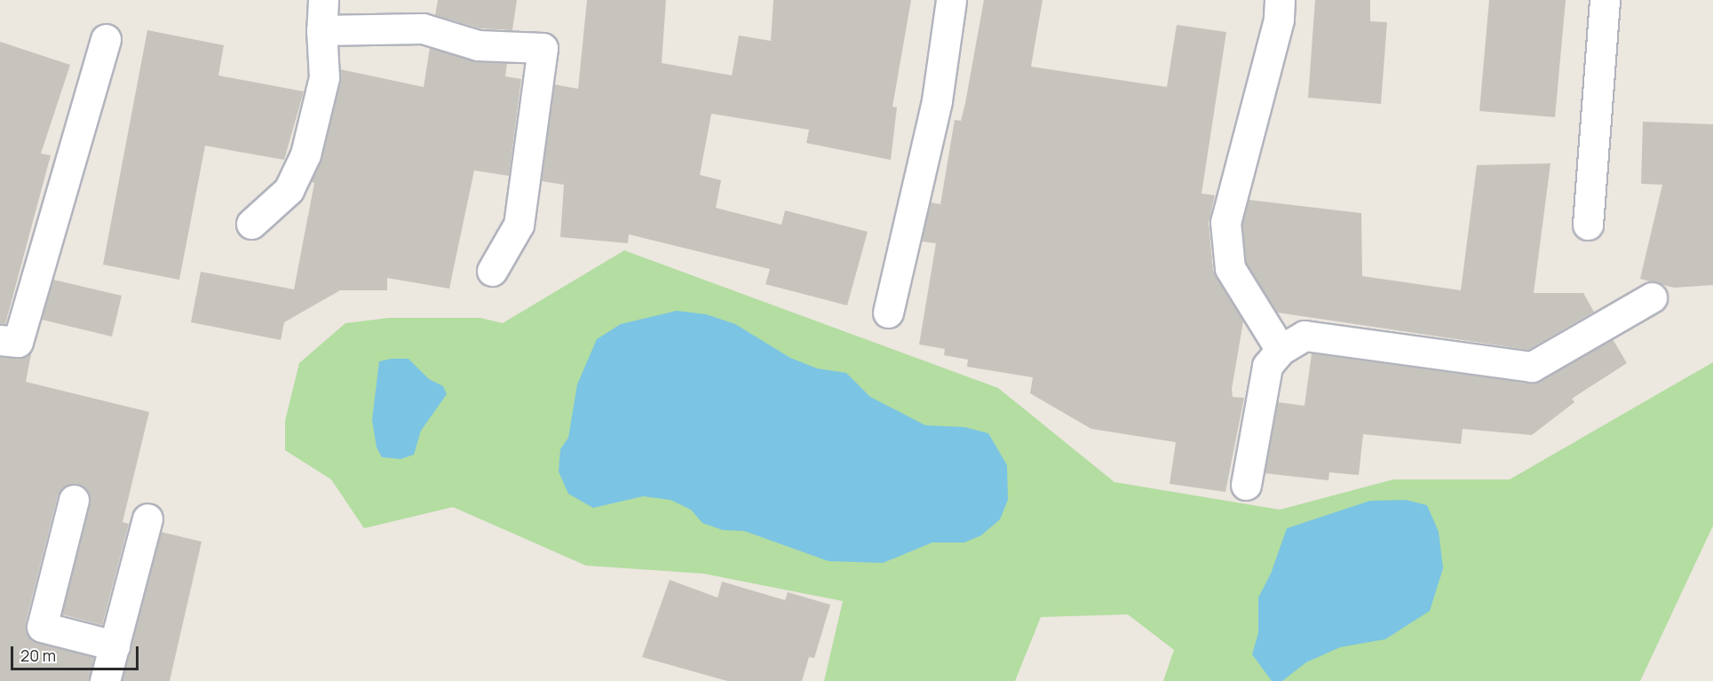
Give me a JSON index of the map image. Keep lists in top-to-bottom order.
{
  "scale_bar": "20 m"
}
